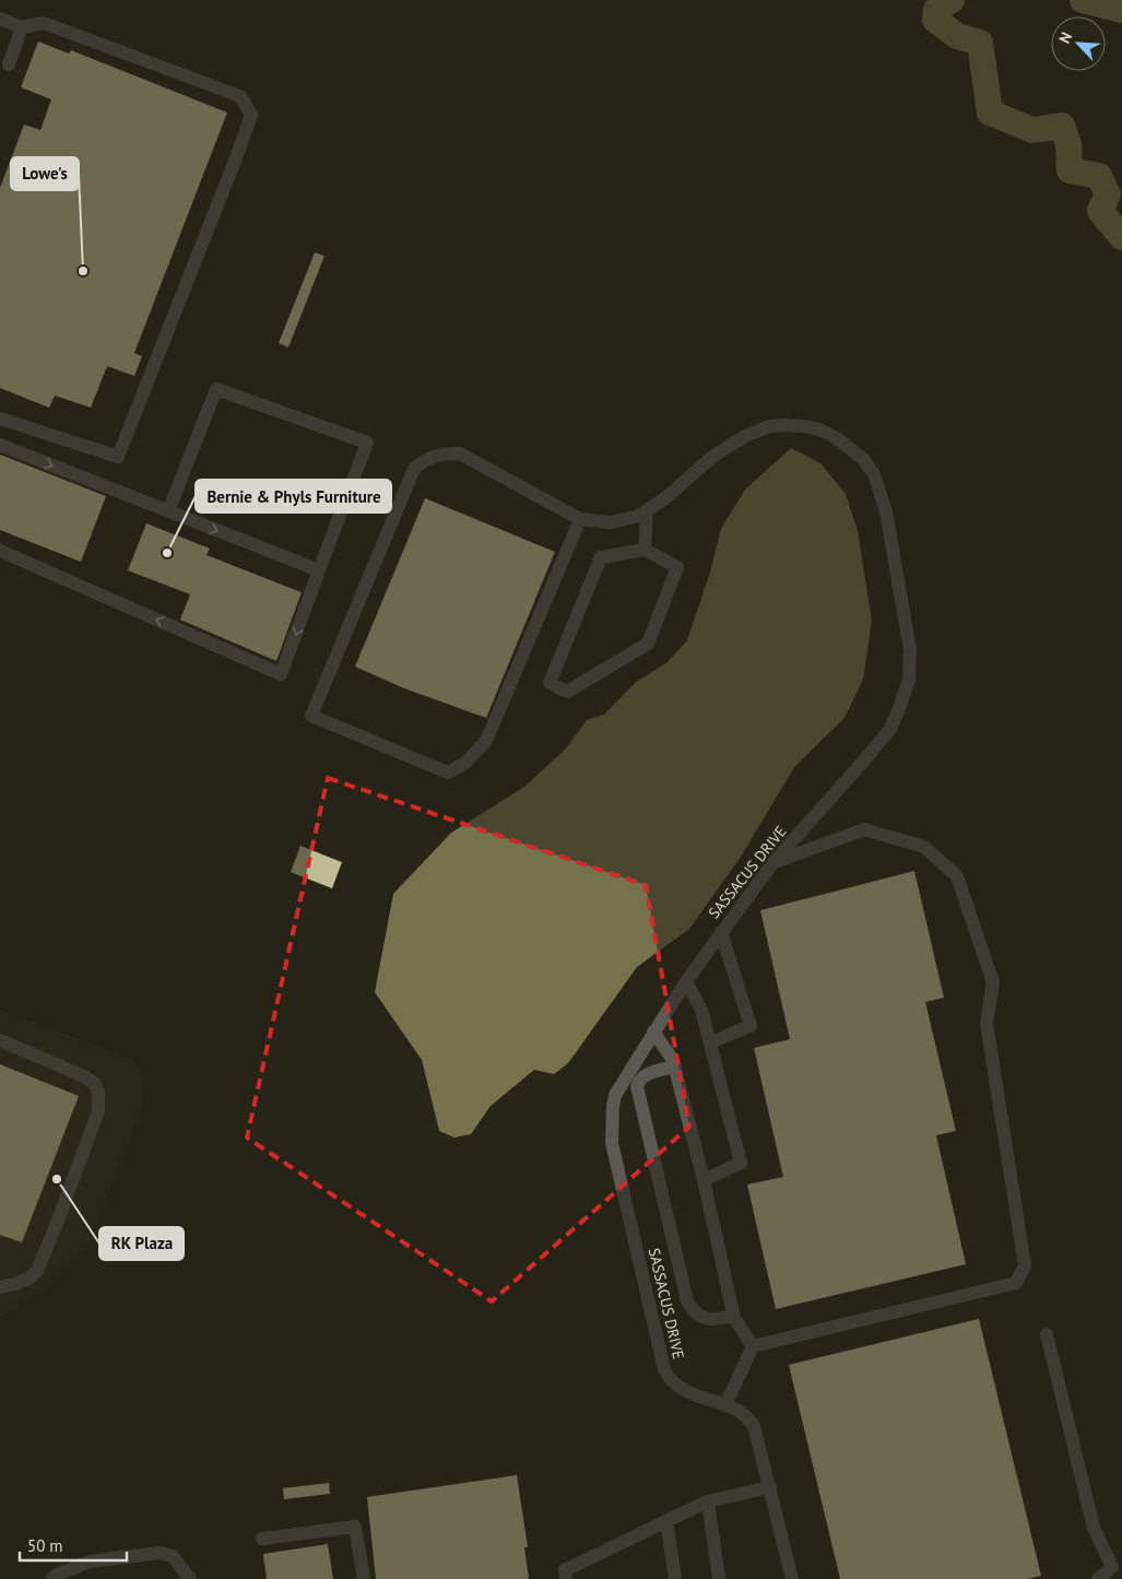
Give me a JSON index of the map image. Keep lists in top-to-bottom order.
{
  "streets": {
    "street": ["SASSACUS DRIVE"]
  },
  "places": ["Lowe's", "Bernie & Phyls Furniture", "RK Plaza"],
  "scale_bar": "50 m",
  "north": "top left"
}
